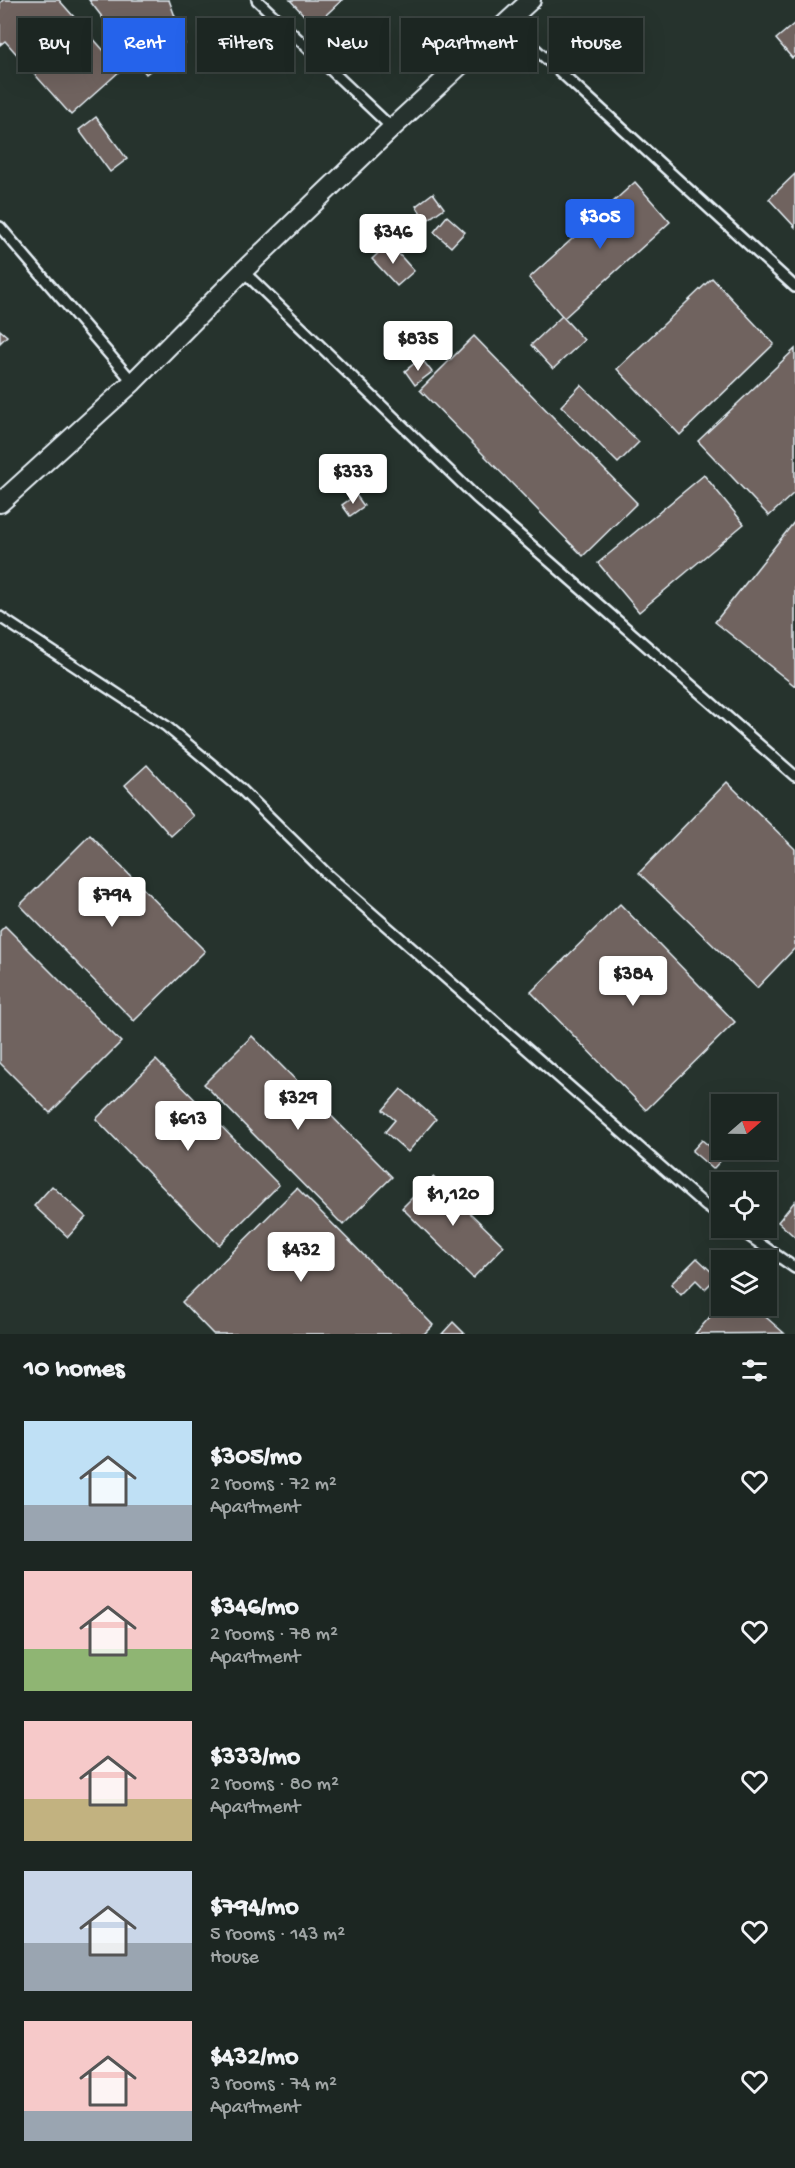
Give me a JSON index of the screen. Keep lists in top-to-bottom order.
{
  "north": "right",
  "page": {
    "chip": [
      "Buy",
      "Rent",
      "Filters",
      "New",
      "Apartment",
      "House"
    ],
    "price": [
      "$305",
      "$346",
      "$835",
      "$333",
      "$794",
      "$384",
      "$329",
      "$613",
      "$1,120",
      "$432"
    ],
    "heading": "10 homes",
    "list": [
      {
        "name": "$305/mo",
        "note": "2 rooms · 72 m² · Apartment"
      },
      {
        "name": "$346/mo",
        "note": "2 rooms · 78 m² · Apartment"
      },
      {
        "name": "$333/mo",
        "note": "2 rooms · 80 m² · Apartment"
      },
      {
        "name": "$794/mo",
        "note": "5 rooms · 143 m² · House"
      },
      {
        "name": "$432/mo",
        "note": "3 rooms · 74 m² · Apartment"
      }
    ]
  }
}
